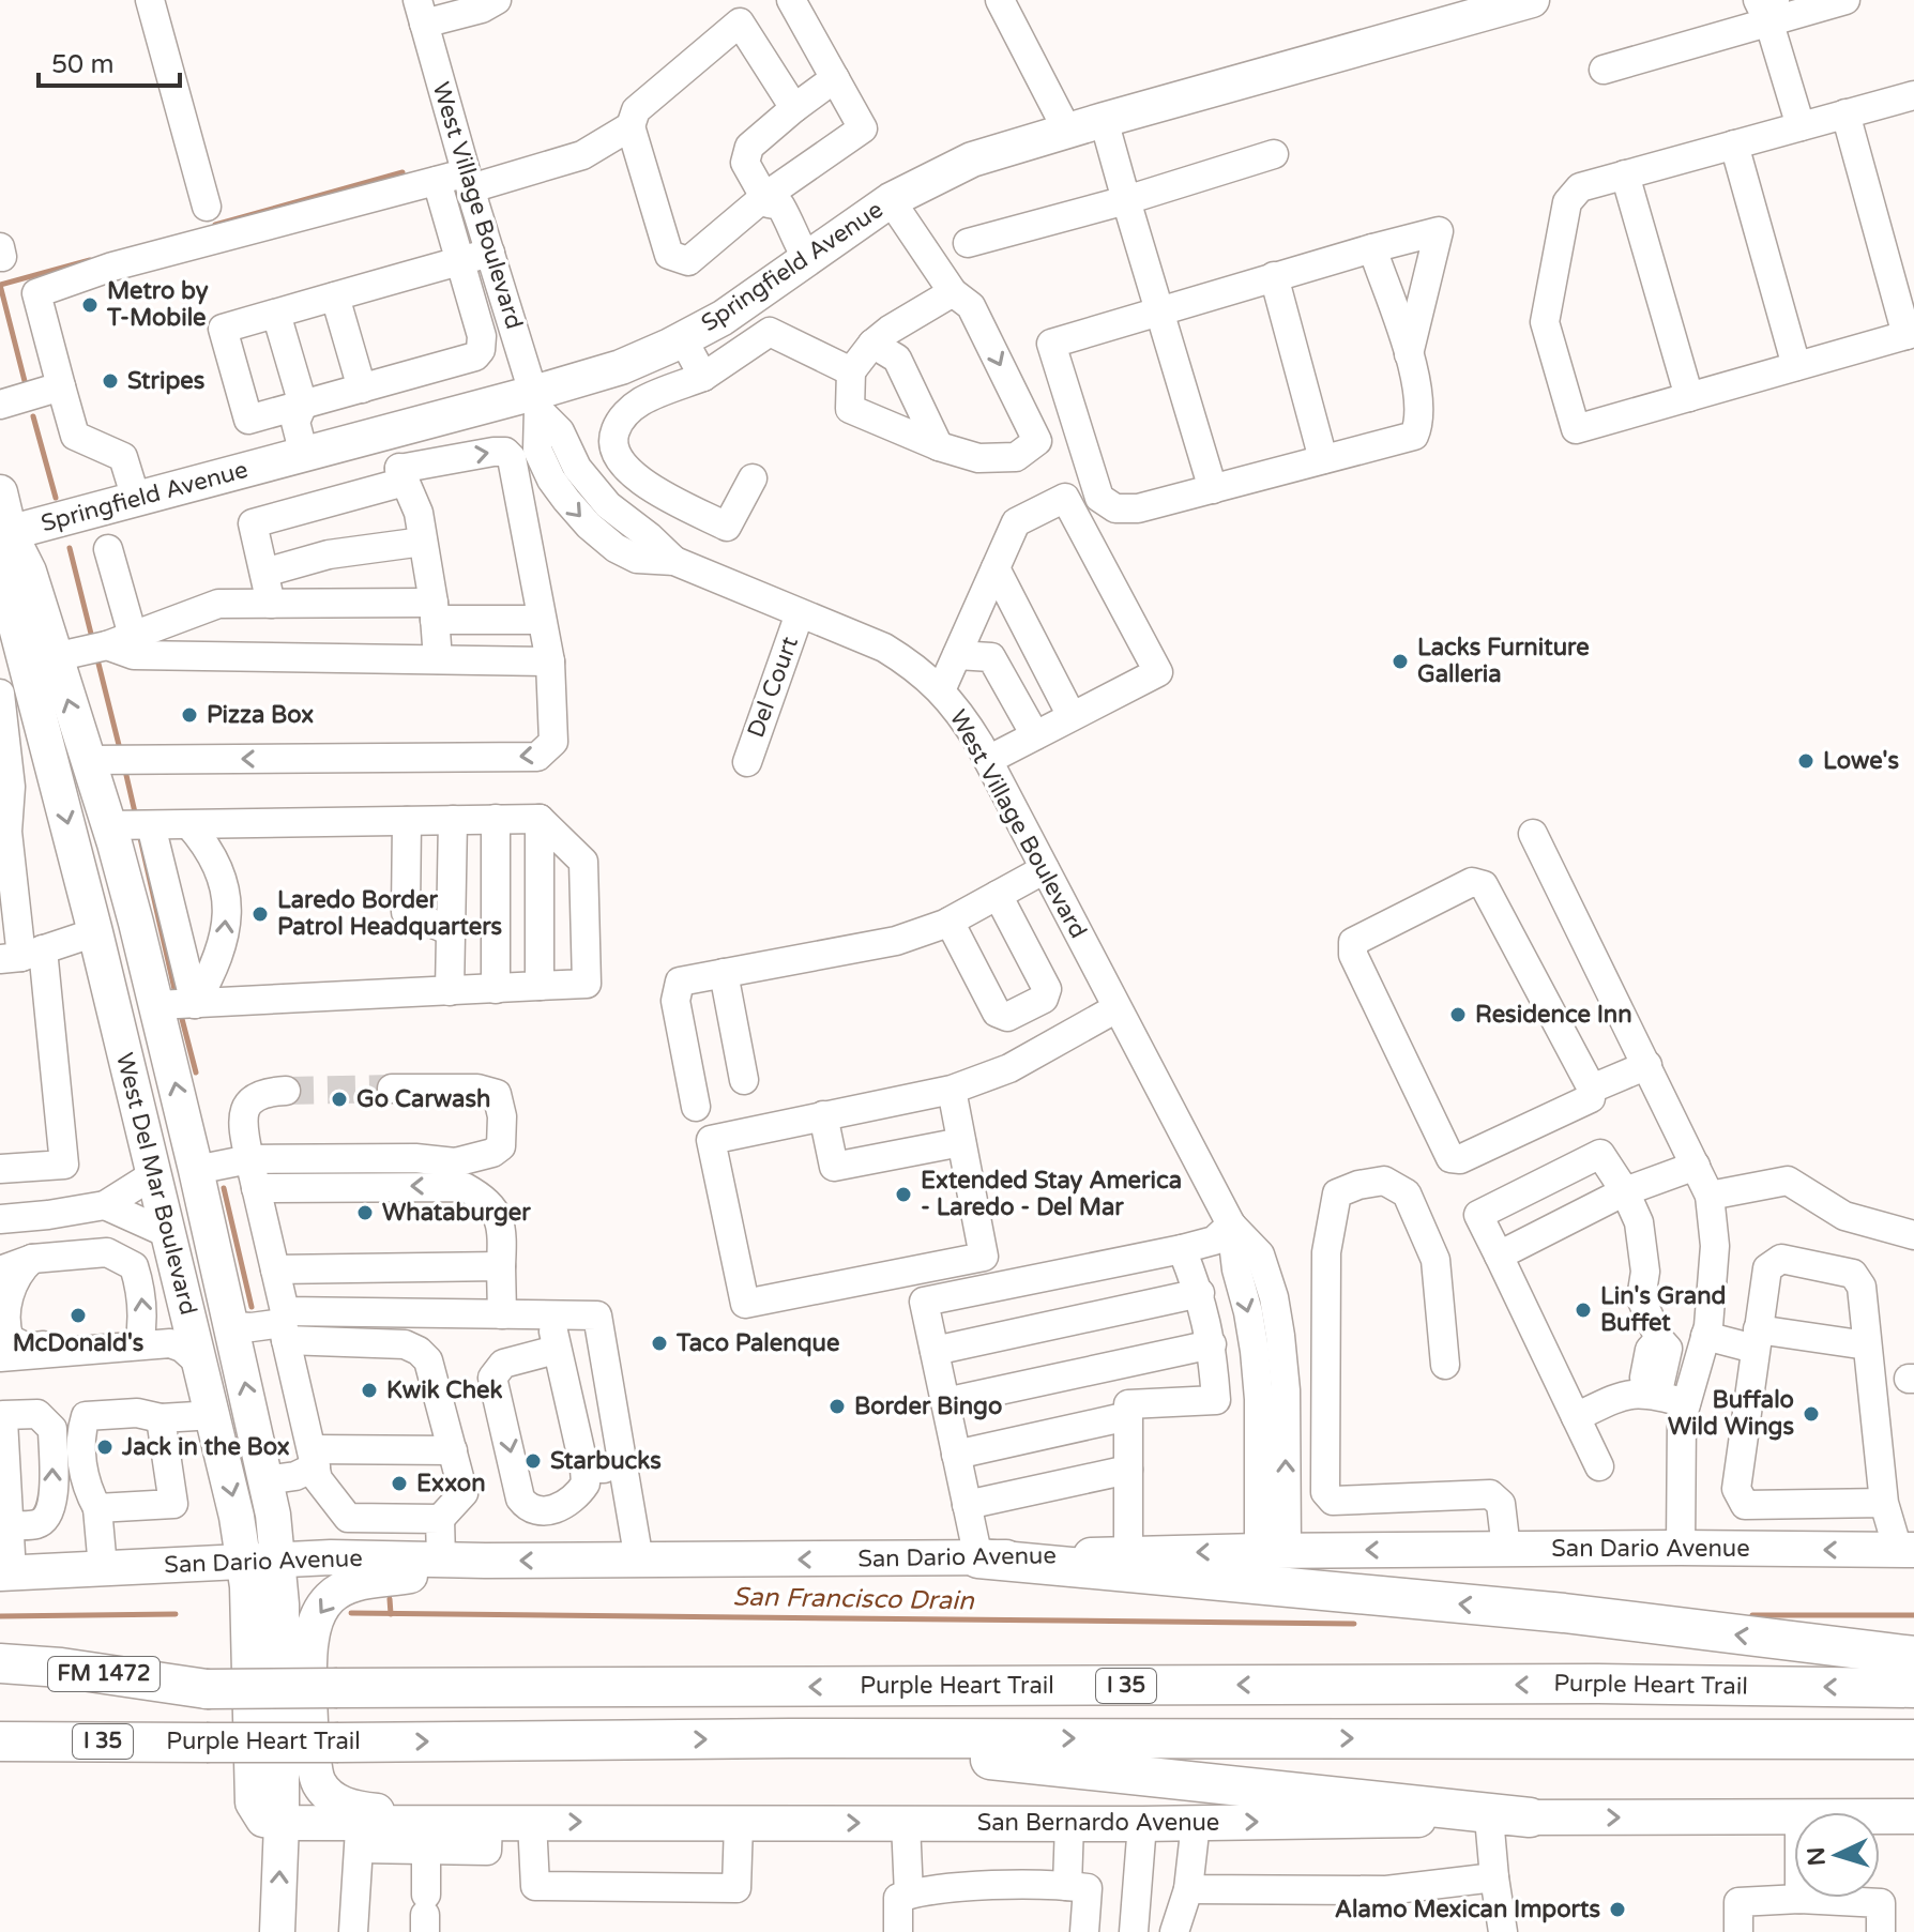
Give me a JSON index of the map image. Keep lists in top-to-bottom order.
{
  "streets": {
    "highway": ["FM 1472", "Purple Heart Trail", "I 35"],
    "main road": [
      "Springfield Avenue",
      "West Del Mar Boulevard",
      "San Dario Avenue",
      "San Bernardo Avenue"
    ],
    "street": ["West Village Boulevard", "Del Court"]
  },
  "crossings": [
    ["West Village Boulevard", "Springfield Avenue"],
    ["West Village Boulevard", "Del Court"],
    ["West Village Boulevard", "San Dario Avenue"],
    ["Springfield Avenue", "West Del Mar Boulevard"],
    ["West Del Mar Boulevard", "San Dario Avenue"],
    ["West Del Mar Boulevard", "San Bernardo Avenue"],
    ["FM 1472", "Purple Heart Trail"]
  ],
  "one_way": ["San Dario Avenue", "San Bernardo Avenue"],
  "water": ["San Francisco Drain"],
  "places": [
    "Metro by T-Mobile",
    "Stripes",
    "Lacks Furniture Galleria",
    "Pizza Box",
    "Lowe's",
    "Laredo Border Patrol Headquarters",
    "Residence Inn",
    "Go Carwash",
    "Extended Stay America - Laredo - Del Mar",
    "Whataburger",
    "Lin's Grand Buffet",
    "McDonald's",
    "Taco Palenque",
    "Kwik Chek",
    "Border Bingo",
    "Buffalo Wild Wings",
    "Jack in the Box",
    "Starbucks",
    "Exxon",
    "Alamo Mexican Imports"
  ],
  "scale_bar": "50 m",
  "north": "left"
}
